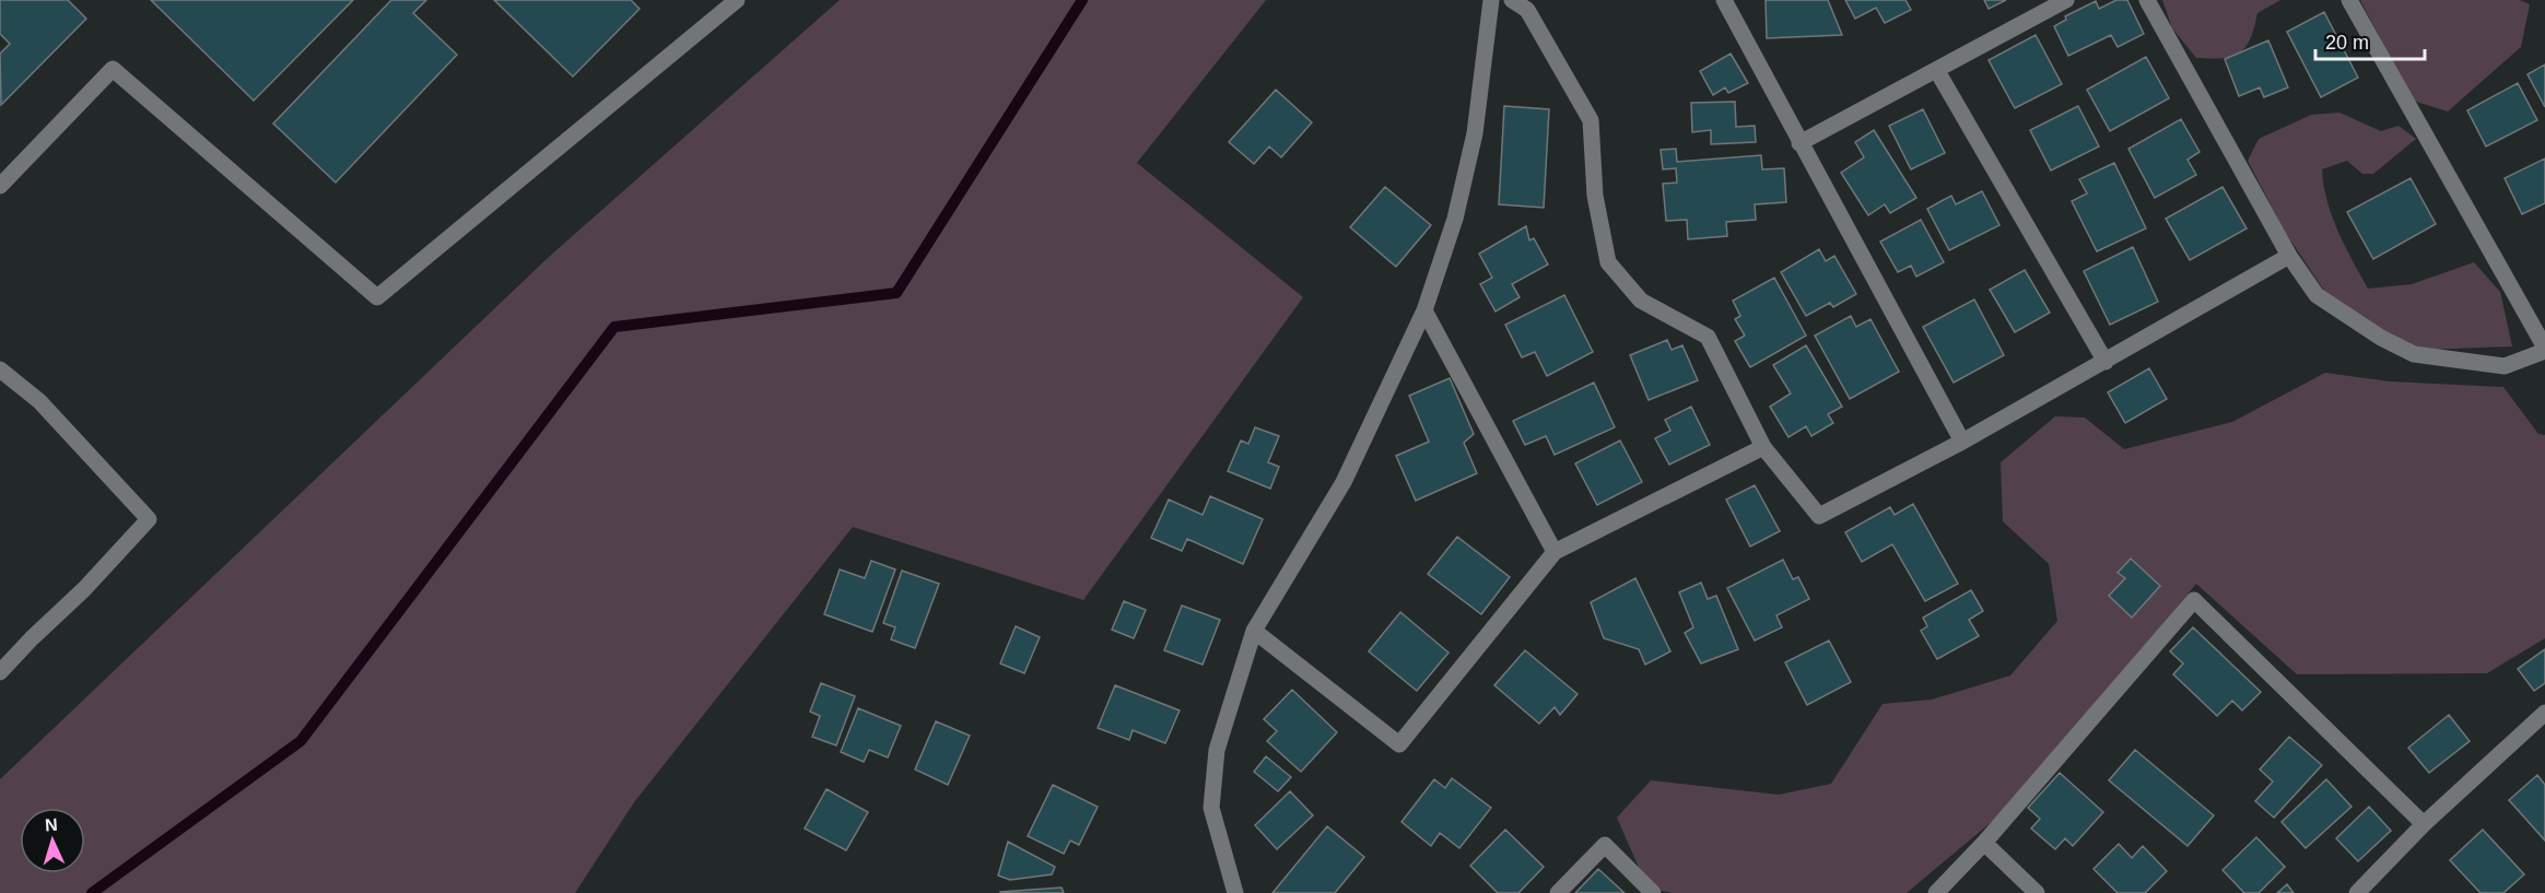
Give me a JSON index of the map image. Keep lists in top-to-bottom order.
{
  "scale_bar": "20 m",
  "north": "top"
}
